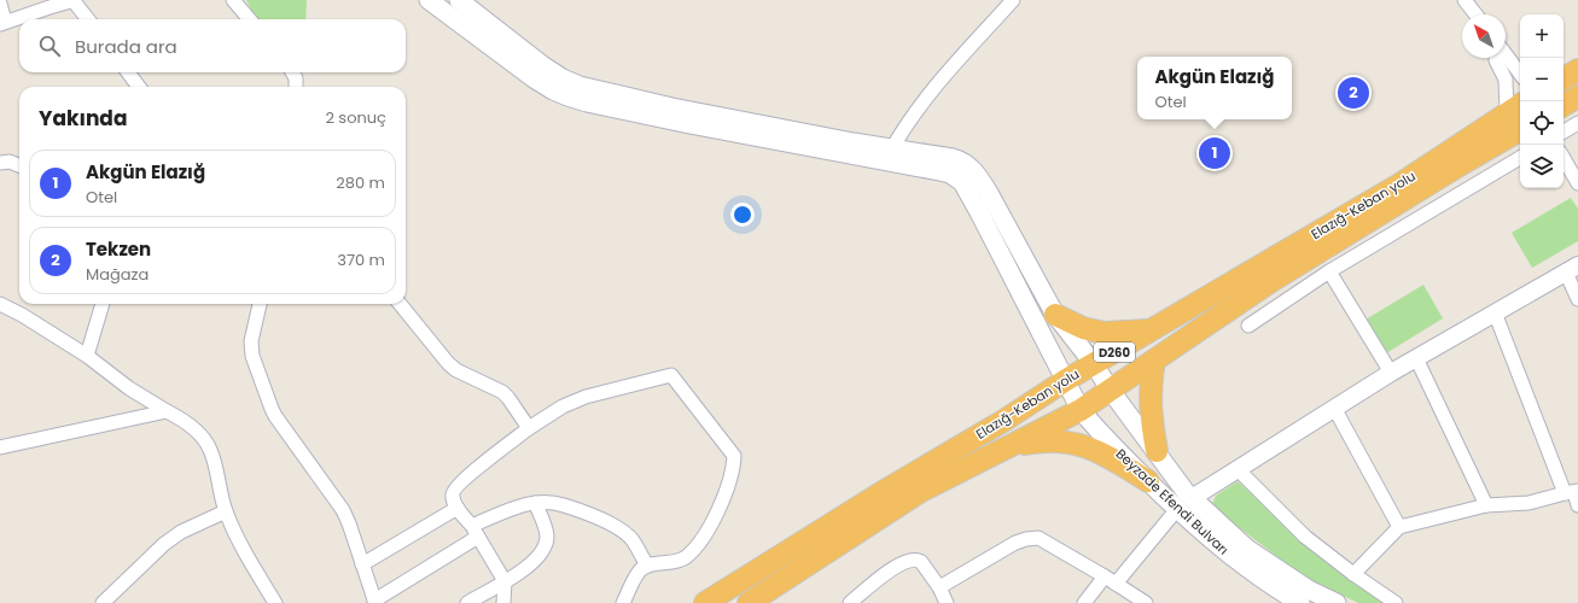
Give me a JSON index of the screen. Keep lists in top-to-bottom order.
{
  "streets": {
    "highway": ["Elazığ-Keban yolu", "D260"],
    "main road": ["Beyzade Efendi Bulvarı"]
  },
  "crossings": [
    ["Elazığ-Keban yolu", "Beyzade Efendi Bulvarı"]
  ],
  "north": "top left",
  "page": {
    "map_buttons": ["+", "−"],
    "search": "Burada ara",
    "popup": ["Akgün Elazığ", "Otel"],
    "pins": ["2", "1"],
    "heading": ["Yakında", "2 sonuç"],
    "list": [
      {
        "mark": "1",
        "name": "Akgün Elazığ",
        "note": "Otel",
        "value": "280 m"
      },
      {
        "mark": "2",
        "name": "Tekzen",
        "note": "Mağaza",
        "value": "370 m"
      }
    ]
  }
}
